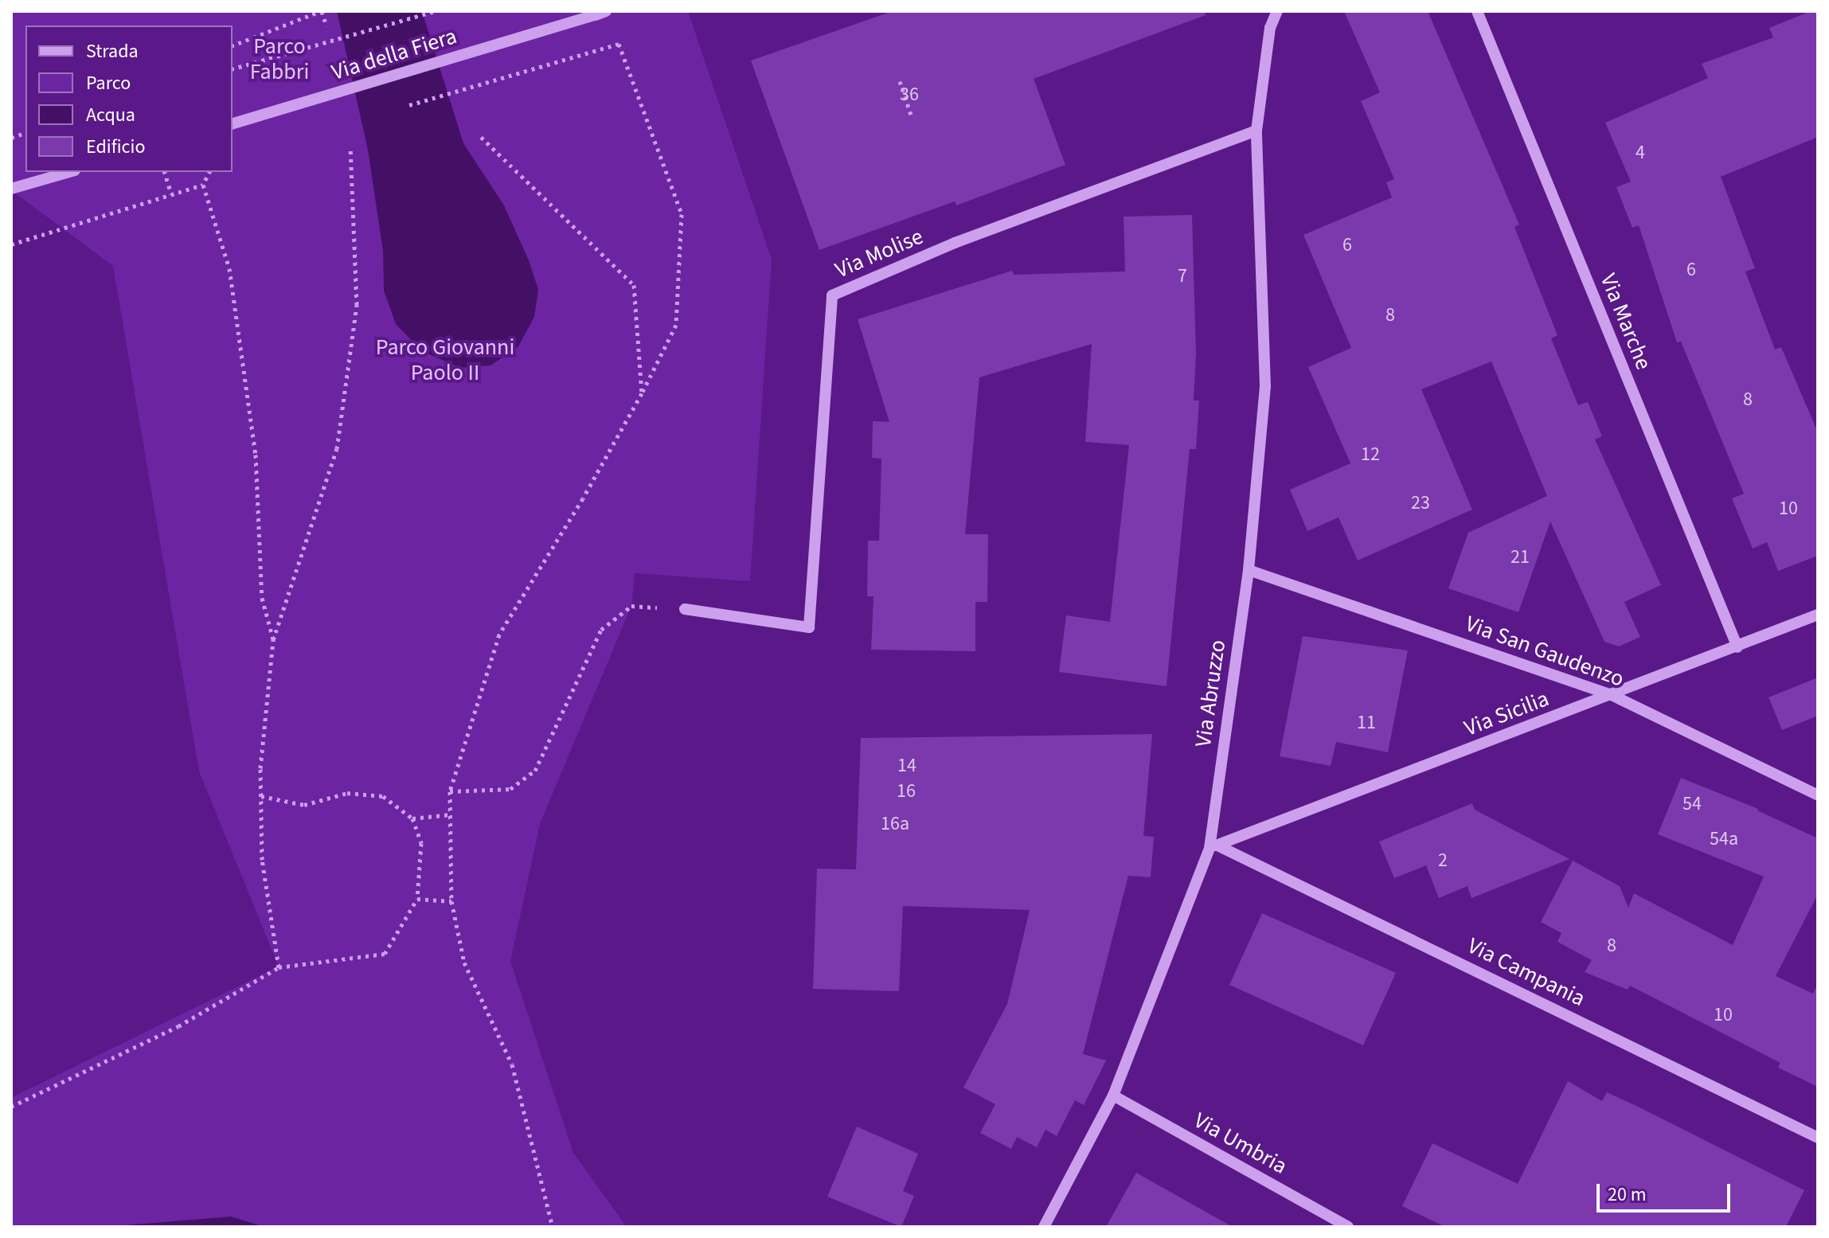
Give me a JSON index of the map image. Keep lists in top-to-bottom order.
{
  "streets": {
    "street": [
      "Via della Fiera",
      "Via Molise",
      "Via Marche",
      "Via San Gaudenzo",
      "Via Abruzzo",
      "Via Sicilia",
      "Via Campania",
      "Via Umbria"
    ]
  },
  "crossings": [
    ["Via Molise", "Via Abruzzo"],
    ["Via Marche", "Via Sicilia"],
    ["Via San Gaudenzo", "Via Abruzzo"],
    ["Via San Gaudenzo", "Via Sicilia"],
    ["Via Abruzzo", "Via Sicilia"],
    ["Via Abruzzo", "Via Campania"],
    ["Via Abruzzo", "Via Umbria"],
    ["Via Sicilia", "Via Campania"]
  ],
  "parks": ["Parco Fabbri", "Parco Giovanni Paolo II"],
  "house_numbers": [
    "36",
    "4",
    "6",
    "6",
    "7",
    "8",
    "8",
    "12",
    "23",
    "10",
    "21",
    "11",
    "14",
    "16",
    "54",
    "16a",
    "54a",
    "2",
    "8",
    "10"
  ],
  "legend": [
    "Strada",
    "Parco",
    "Acqua",
    "Edificio"
  ],
  "scale_bar": "20 m"
}
